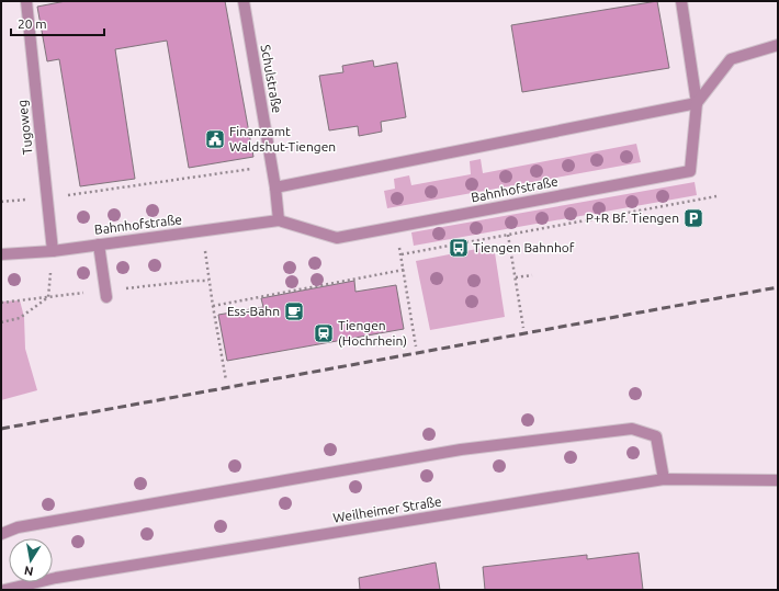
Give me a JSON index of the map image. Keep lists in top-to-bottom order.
{
  "streets": {
    "street": [
      "Schulstraße",
      "Tugoweg",
      "Bahnhofstraße",
      "Weilheimer Straße"
    ]
  },
  "crossings": [
    ["Tugoweg", "Bahnhofstraße"]
  ],
  "places": {
    "public building": ["Finanzamt Waldshut-Tiengen"],
    "parking": ["P+R Bf. Tiengen"],
    "bus stop": ["Tiengen Bahnhof"],
    "cafe": ["Ess-Bahn"],
    "station": ["Tiengen (Hochrhein)"]
  },
  "scale_bar": "20 m",
  "north": "bottom"
}
